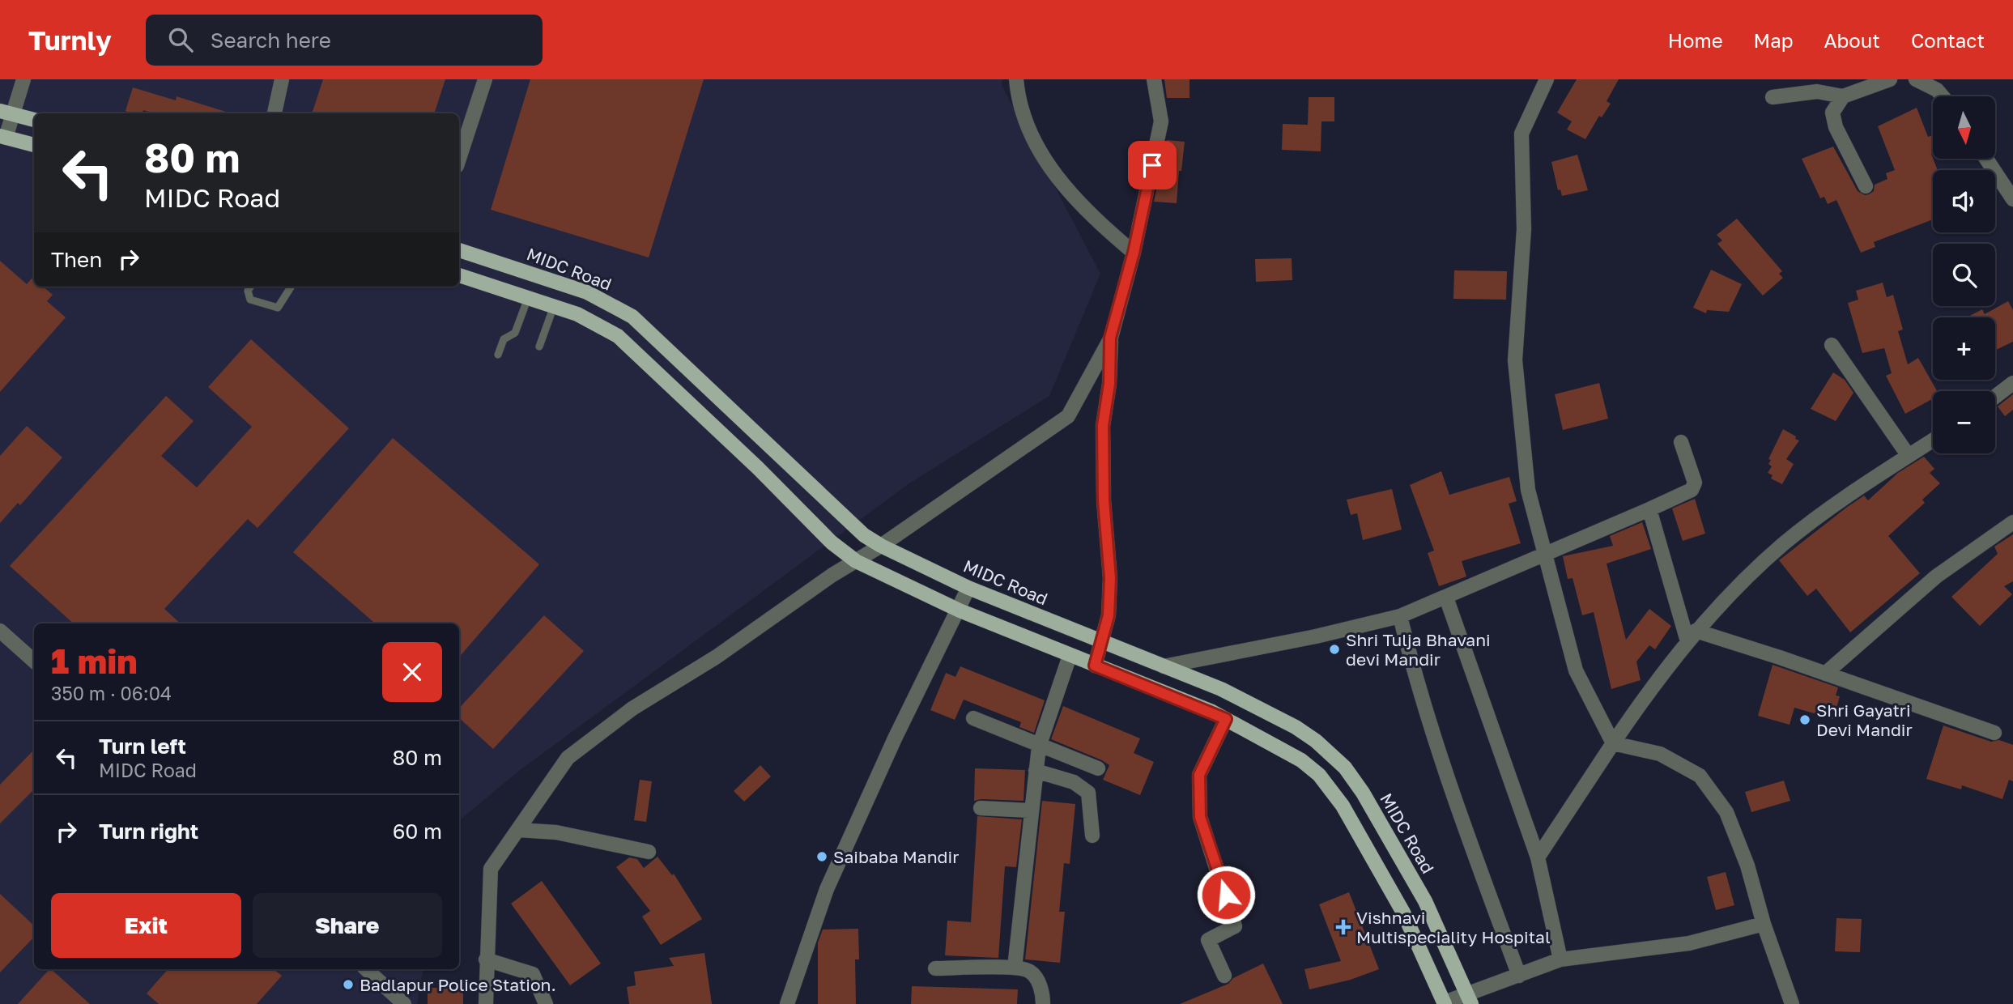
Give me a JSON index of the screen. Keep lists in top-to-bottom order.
{
  "streets": {
    "main road": ["MIDC Road"]
  },
  "places": {
    "other": [
      "Shri Tulja Bhavani devi Mandir",
      "Shri Gayatri Devi Mandir",
      "Saibaba Mandir",
      "Badlapur Police Station."
    ],
    "health": ["Vishnavi Multispeciality Hospital"]
  },
  "north": "bottom",
  "page": {
    "header": "Turnly",
    "search": "Search here",
    "nav": [
      "Home",
      "Map",
      "About",
      "Contact"
    ],
    "map_buttons": ["+", "−"],
    "turn": ["80 m", "MIDC Road"],
    "then": "Then",
    "heading": ["1 min", "350 m · 06:04"],
    "list": [
      {
        "name": "Turn left",
        "note": "MIDC Road",
        "value": "80 m"
      },
      {
        "name": "Turn right",
        "value": "60 m"
      }
    ],
    "buttons": ["Exit", "Share"]
  }
}
